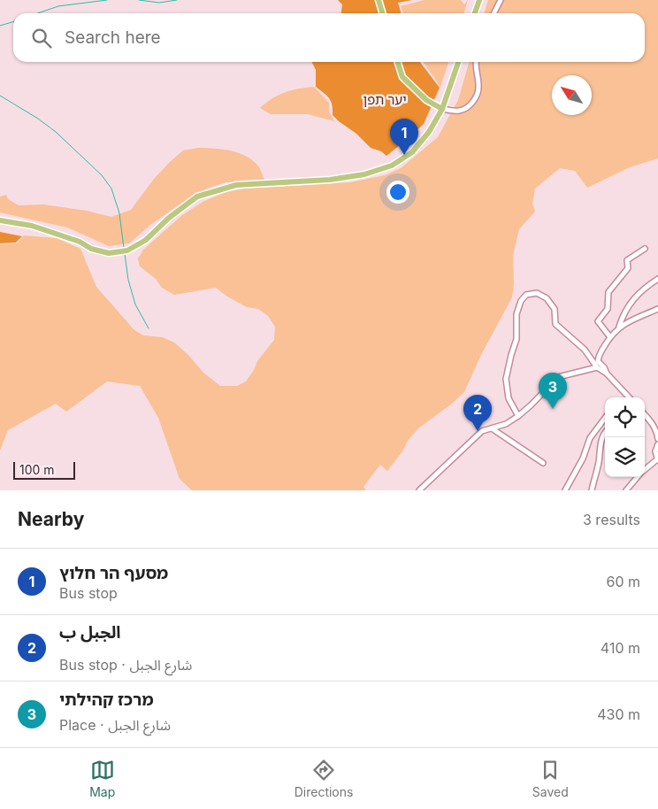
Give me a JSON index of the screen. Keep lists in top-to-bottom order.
{
  "parks": ["יער תפן"],
  "scale_bar": "100 m",
  "north": "top left",
  "page": {
    "search": "Search here",
    "pins": ["1", "3", "2"],
    "scale": "100 m",
    "heading": ["Nearby", "3 results"],
    "list": [
      {
        "mark": "1",
        "name": "מסעף הר חלוץ",
        "note": "Bus stop",
        "value": "60 m"
      },
      {
        "mark": "2",
        "name": "الجبل ب",
        "note": "Bus stop · شارع الجبل",
        "value": "410 m"
      },
      {
        "mark": "3",
        "name": "מרכז קהילתי",
        "note": "Place · شارع الجبل",
        "value": "430 m"
      }
    ],
    "nav": ["Map", "Directions", "Saved"]
  }
}
